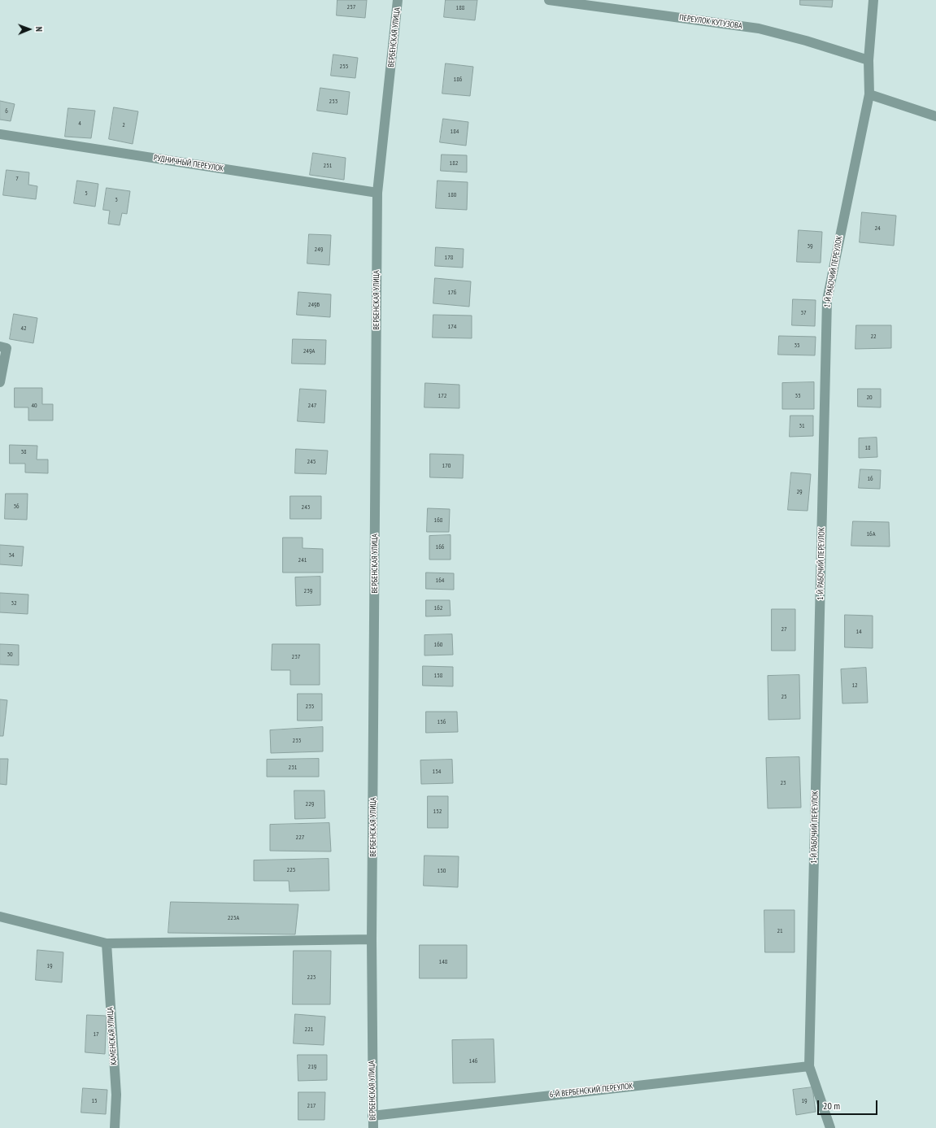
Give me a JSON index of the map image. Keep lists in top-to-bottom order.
{
  "streets": {
    "street": [
      "ПЕРЕУЛОК КУТУЗОВА",
      "ВЕРБЕНСКАЯ УЛИЦА",
      "РУДНИЧНЫЙ ПЕРЕУЛОК",
      "1-Й РАБОЧИЙ ПЕРЕУЛОК",
      "КАМЕНСКАЯ УЛИЦА",
      "6-Й ВЕРБЕНСКИЙ ПЕРЕУЛОК"
    ]
  },
  "crossings": [
    ["ПЕРЕУЛОК КУТУЗОВА", "1-Й РАБОЧИЙ ПЕРЕУЛОК"],
    ["ВЕРБЕНСКАЯ УЛИЦА", "РУДНИЧНЫЙ ПЕРЕУЛОК"],
    ["ВЕРБЕНСКАЯ УЛИЦА", "6-Й ВЕРБЕНСКИЙ ПЕРЕУЛОК"],
    ["1-Й РАБОЧИЙ ПЕРЕУЛОК", "6-Й ВЕРБЕНСКИЙ ПЕРЕУЛОК"]
  ],
  "house_numbers": [
    "257",
    "188",
    "255",
    "186",
    "253",
    "6",
    "4",
    "2",
    "184",
    "182",
    "251",
    "7",
    "5",
    "180",
    "3",
    "24",
    "39",
    "249",
    "178",
    "176",
    "249Б",
    "37",
    "174",
    "42",
    "22",
    "35",
    "249А",
    "172",
    "33",
    "20",
    "40",
    "247",
    "31",
    "18",
    "38",
    "245",
    "170",
    "16",
    "29",
    "36",
    "243",
    "168",
    "16А",
    "166",
    "34",
    "241",
    "164",
    "239",
    "32",
    "162",
    "27",
    "14",
    "160",
    "30",
    "237",
    "158",
    "12",
    "25",
    "235",
    "156",
    "233",
    "231",
    "154",
    "23",
    "229",
    "152",
    "227",
    "225",
    "150",
    "225А",
    "21",
    "148",
    "19",
    "223",
    "221",
    "17",
    "146",
    "219",
    "15",
    "19",
    "217"
  ],
  "scale_bar": "20 m",
  "north": "right"
}
